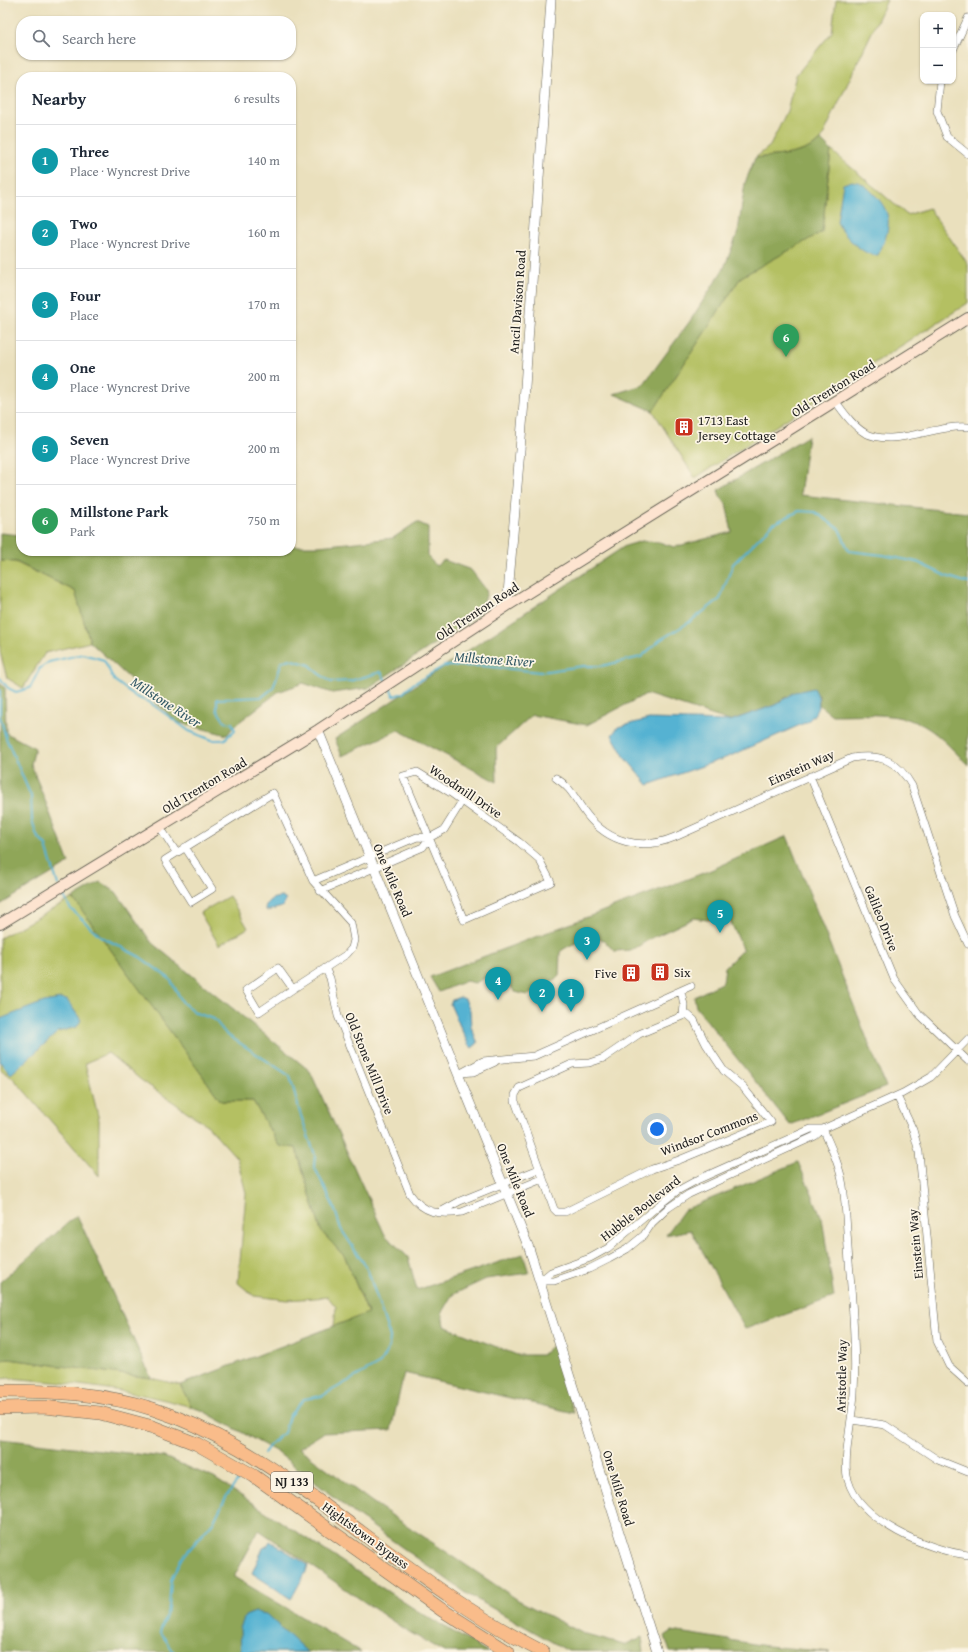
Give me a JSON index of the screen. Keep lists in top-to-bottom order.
{
  "streets": {
    "highway": ["NJ 133", "Hightstown Bypass"],
    "main road": ["Old Trenton Road"],
    "street": [
      "Ancil Davison Road",
      "Einstein Way",
      "Woodmill Drive",
      "One Mile Road",
      "Galileo Drive",
      "Old Stone Mill Drive",
      "Windsor Commons",
      "Hubble Boulevard",
      "Aristotle Way"
    ]
  },
  "crossings": [
    ["Ancil Davison Road", "Old Trenton Road"],
    ["Old Trenton Road", "One Mile Road"],
    ["Einstein Way", "Galileo Drive"],
    ["Einstein Way", "Hubble Boulevard"],
    ["One Mile Road", "Old Stone Mill Drive"],
    ["One Mile Road", "Hubble Boulevard"],
    ["Galileo Drive", "Hubble Boulevard"],
    ["Hubble Boulevard", "Aristotle Way"]
  ],
  "water": ["Millstone River"],
  "places": {
    "building": ["1713 East Jersey Cottage", "Six", "Five"]
  },
  "page": {
    "map_buttons": ["+", "−"],
    "search": "Search here",
    "heading": ["Nearby", "6 results"],
    "list": [
      {
        "mark": "1",
        "name": "Three",
        "note": "Place · Wyncrest Drive",
        "value": "140 m"
      },
      {
        "mark": "2",
        "name": "Two",
        "note": "Place · Wyncrest Drive",
        "value": "160 m"
      },
      {
        "mark": "3",
        "name": "Four",
        "note": "Place",
        "value": "170 m"
      },
      {
        "mark": "4",
        "name": "One",
        "note": "Place · Wyncrest Drive",
        "value": "200 m"
      },
      {
        "mark": "5",
        "name": "Seven",
        "note": "Place · Wyncrest Drive",
        "value": "200 m"
      },
      {
        "mark": "6",
        "name": "Millstone Park",
        "note": "Park",
        "value": "750 m"
      }
    ],
    "pins": [
      "6",
      "5",
      "3",
      "4",
      "1",
      "2"
    ]
  }
}
